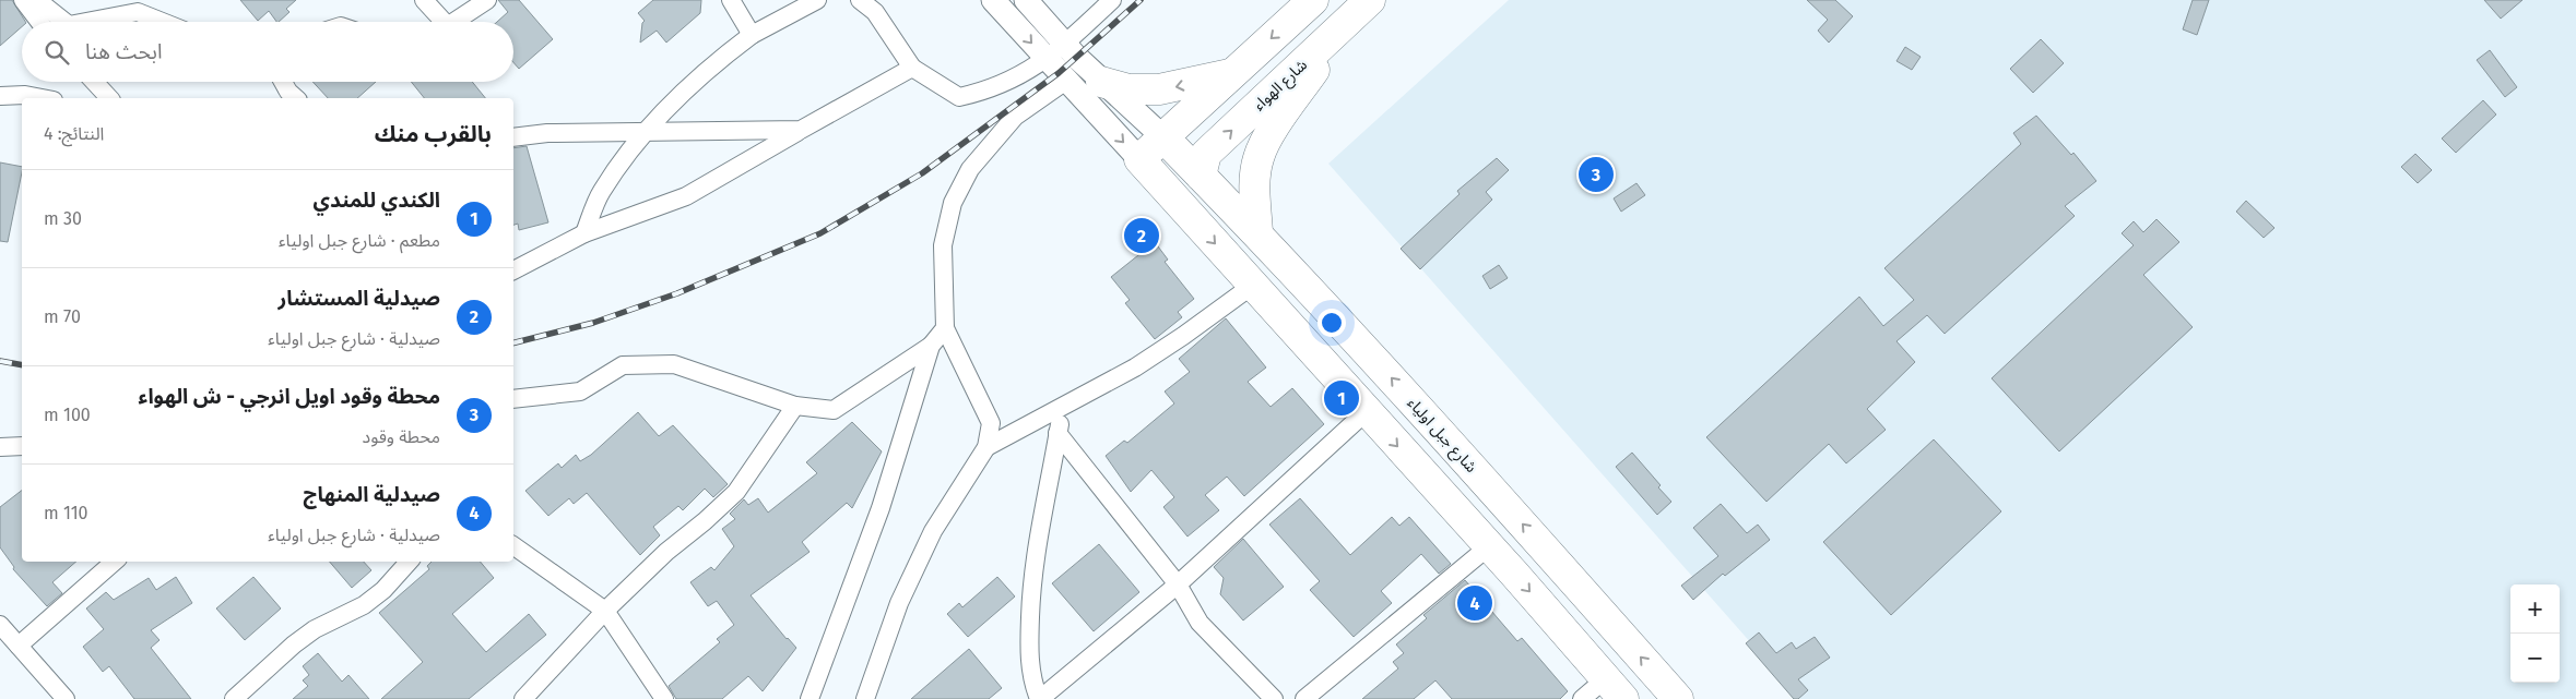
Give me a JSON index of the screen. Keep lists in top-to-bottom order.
{
  "streets": {
    "highway": ["شارع الهواء", "شارع جبل اولياء"]
  },
  "crossings": [
    ["شارع الهواء", "شارع جبل اولياء"]
  ],
  "page": {
    "search": "ابحث هنا",
    "heading": ["بالقرب منك", "النتائج: 4"],
    "pins": [
      "3",
      "2",
      "1",
      "4"
    ],
    "list": [
      {
        "mark": "1",
        "name": "الكندي للمندي",
        "note": "مطعم · شارع جبل اولياء",
        "value": "30 m"
      },
      {
        "mark": "2",
        "name": "صيدلية المستشار",
        "note": "صيدلية · شارع جبل اولياء",
        "value": "70 m"
      },
      {
        "mark": "3",
        "name": "محطة وقود اويل انرجي - ش الهواء",
        "note": "محطة وقود",
        "value": "100 m"
      },
      {
        "mark": "4",
        "name": "صيدلية المنهاج",
        "note": "صيدلية · شارع جبل اولياء",
        "value": "110 m"
      }
    ],
    "map_buttons": ["+", "−"]
  }
}
